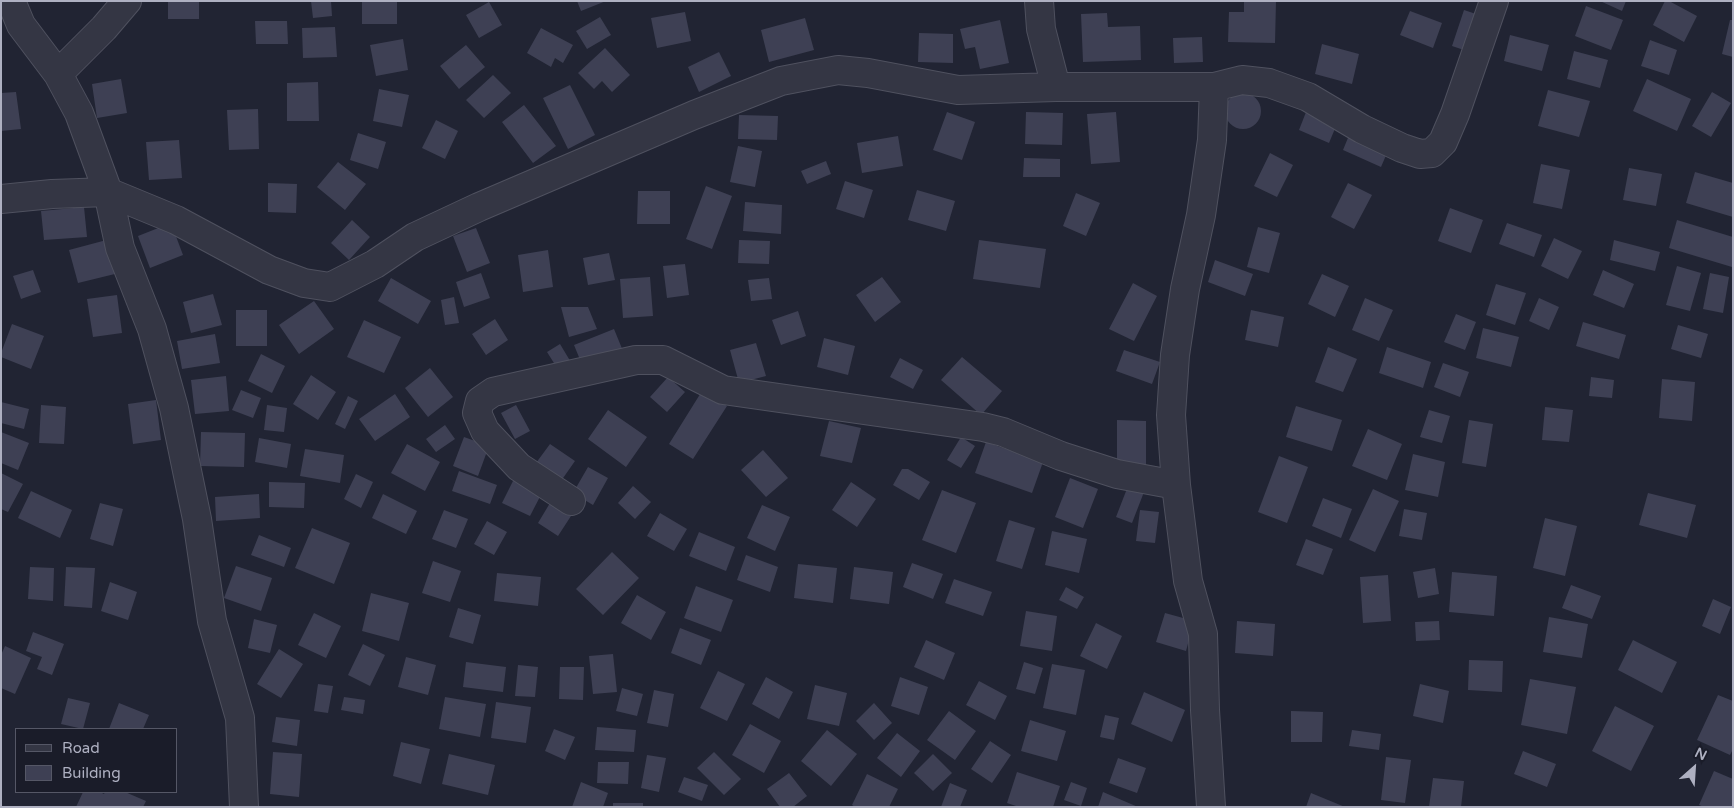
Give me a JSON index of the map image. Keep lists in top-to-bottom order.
{
  "legend": ["Road", "Building"],
  "north": "top right"
}
